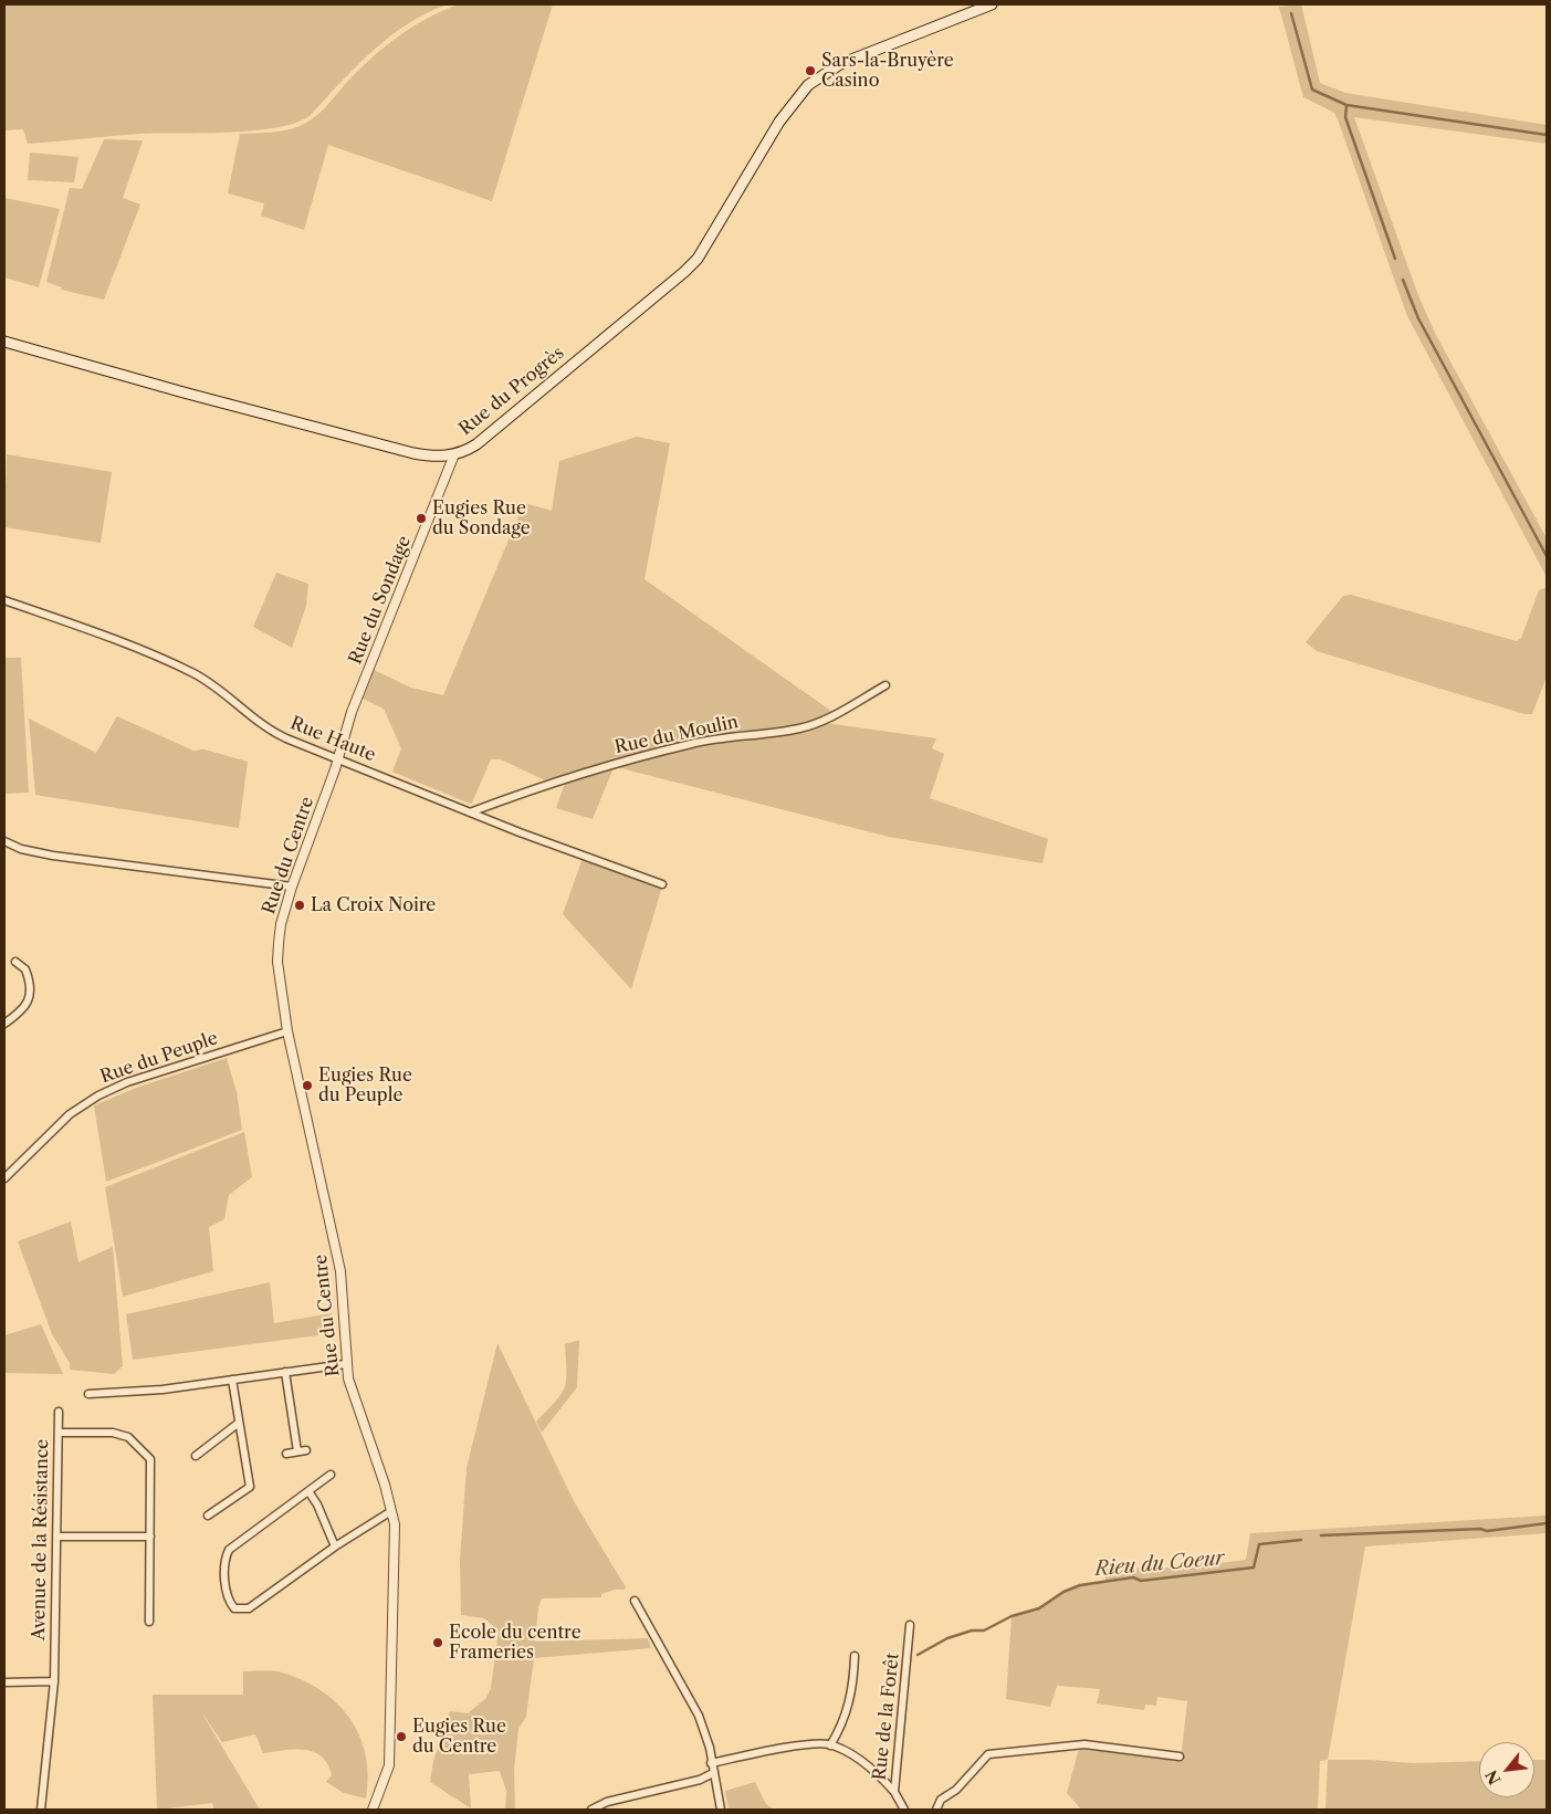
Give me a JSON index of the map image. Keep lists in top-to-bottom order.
{
  "streets": {
    "main road": ["Rue du Progrès"],
    "street": [
      "Rue du Sondage",
      "Rue du Moulin",
      "Rue Haute",
      "Rue du Centre",
      "Rue du Peuple",
      "Avenue de la Résistance",
      "Rue de la Forêt"
    ]
  },
  "crossings": [
    ["Rue du Progrès", "Rue du Sondage"],
    ["Rue du Sondage", "Rue Haute"],
    ["Rue du Sondage", "Rue du Centre"],
    ["Rue du Moulin", "Rue Haute"],
    ["Rue Haute", "Rue du Centre"],
    ["Rue du Centre", "Rue du Peuple"]
  ],
  "water": ["Rieu du Coeur"],
  "places": [
    "Sars-la-Bruyère Casino",
    "Eugies Rue du Sondage",
    "La Croix Noire",
    "Eugies Rue du Peuple",
    "Ecole du centre Frameries",
    "Eugies Rue du Centre"
  ],
  "north": "bottom left"
}
